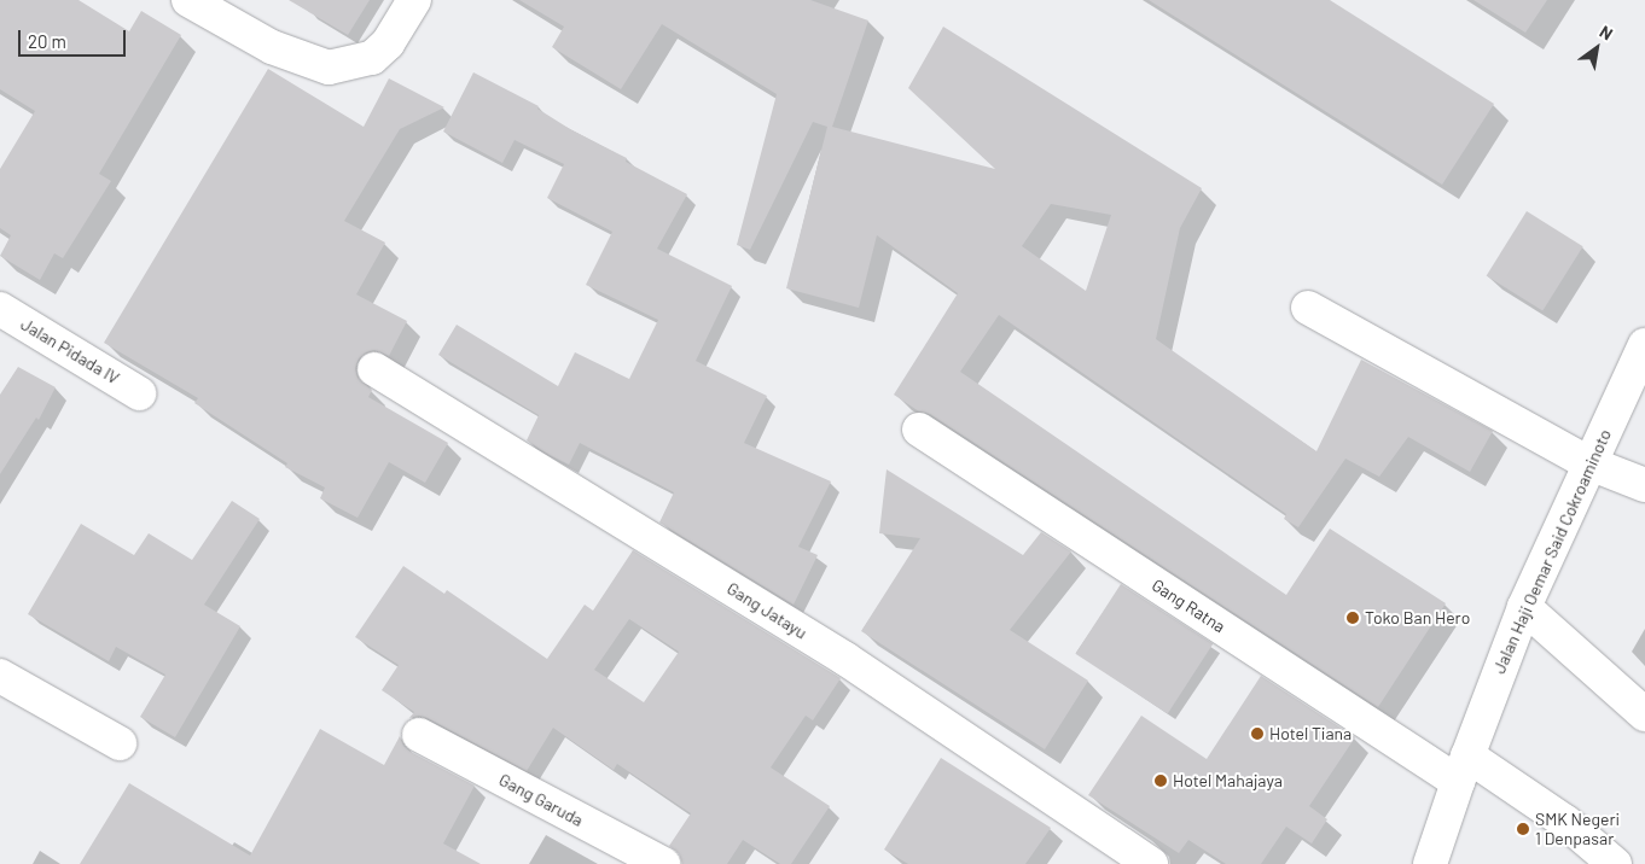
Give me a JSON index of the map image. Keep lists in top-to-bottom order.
{
  "streets": {
    "main road": [
      "Jalan Pidada IV",
      "Jalan Haji Oemar Said Cokroaminoto",
      "Gang Ratna",
      "Gang Jatayu",
      "Gang Garuda"
    ]
  },
  "crossings": [
    ["Jalan Haji Oemar Said Cokroaminoto", "Gang Ratna"]
  ],
  "places": [
    "Toko Ban Hero",
    "Hotel Tiana",
    "Hotel Mahajaya",
    "SMK Negeri 1 Denpasar"
  ],
  "scale_bar": "20 m",
  "north": "top right"
}
